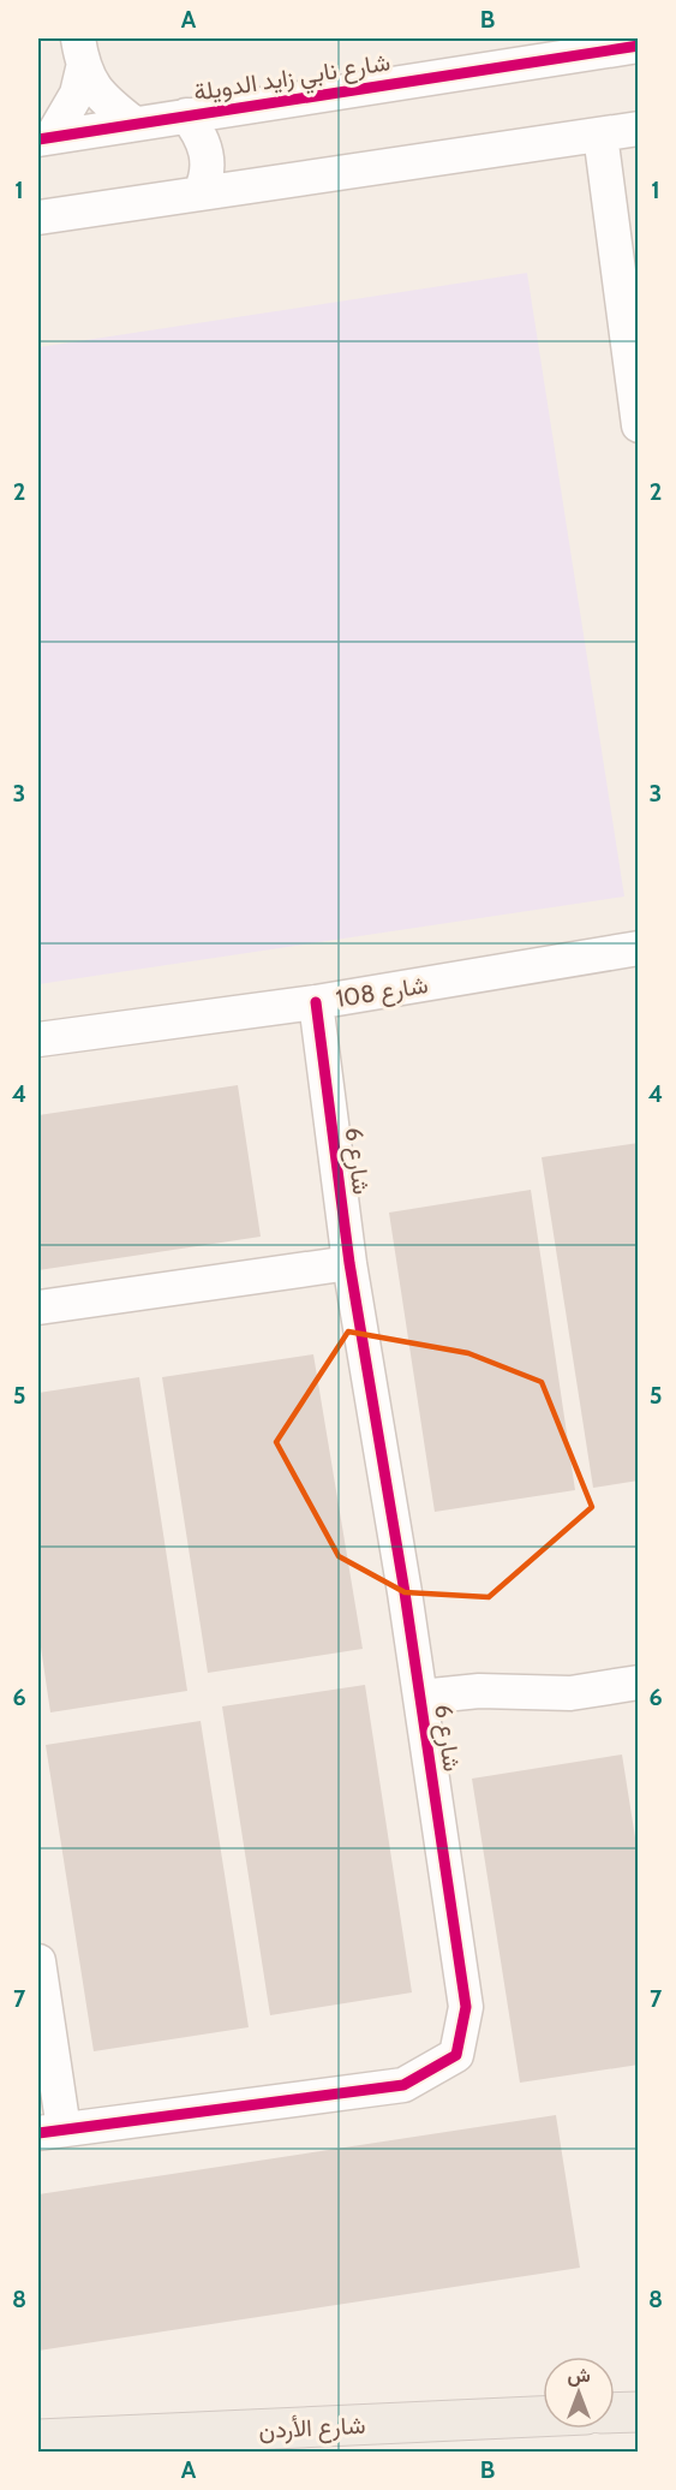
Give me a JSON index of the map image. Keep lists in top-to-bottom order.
{
  "streets": {
    "main road": ["شارع الأردن"],
    "street": ["شارع نابي زايد الدويلة", "شارع 108", "شارع 6"]
  },
  "crossings": [
    ["شارع 108", "شارع 6"]
  ],
  "north": "top",
  "grid": {
    "columns": ["A", "B"],
    "rows": [
      "1",
      "2",
      "3",
      "4",
      "5",
      "6",
      "7",
      "8"
    ]
  }
}
